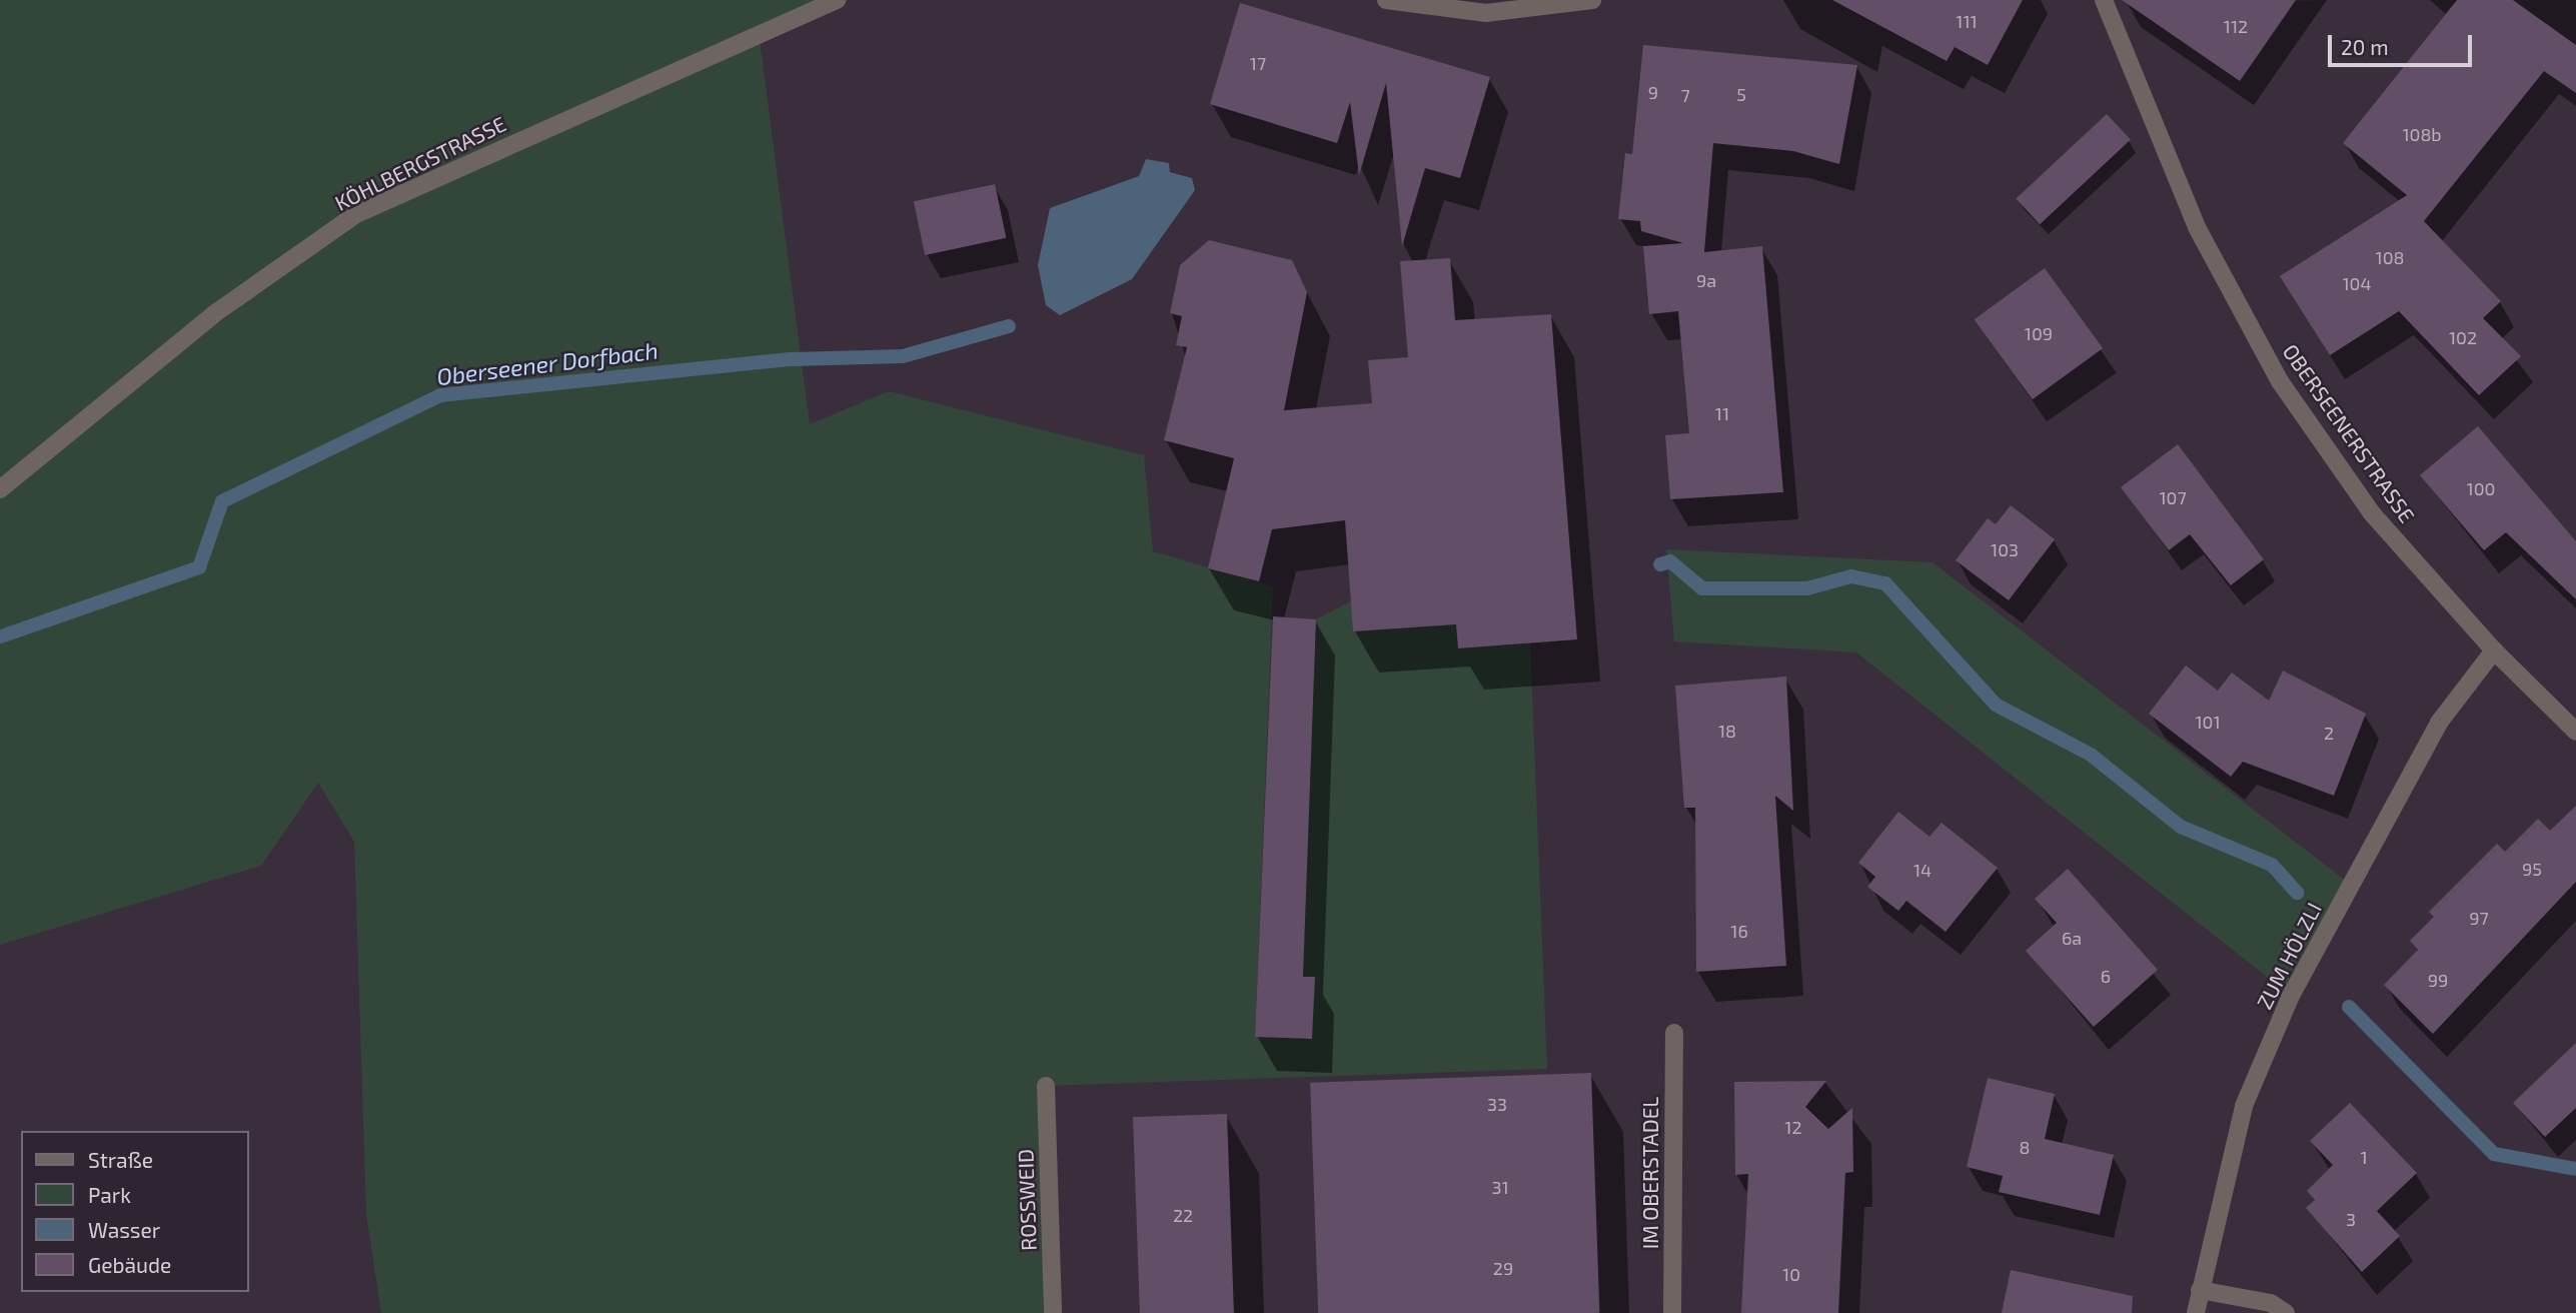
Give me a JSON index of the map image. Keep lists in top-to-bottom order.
{
  "streets": {
    "street": [
      "KÖHLBERGSTRASSE",
      "OBERSEENERSTRASSE",
      "ZUM HÖLZLI",
      "IM OBERSTADEL",
      "ROSSWEID"
    ]
  },
  "crossings": [
    ["OBERSEENERSTRASSE", "ZUM HÖLZLI"]
  ],
  "water": ["Oberseener Dorfbach"],
  "house_numbers": [
    "111",
    "112",
    "17",
    "9",
    "5",
    "7",
    "108b",
    "108",
    "9a",
    "104",
    "109",
    "102",
    "11",
    "100",
    "107",
    "103",
    "101",
    "18",
    "2",
    "95",
    "14",
    "97",
    "16",
    "6a",
    "6",
    "99",
    "33",
    "12",
    "8",
    "1",
    "31",
    "22",
    "3",
    "29",
    "10"
  ],
  "legend": [
    "Straße",
    "Park",
    "Wasser",
    "Gebäude"
  ],
  "scale_bar": "20 m"
}
